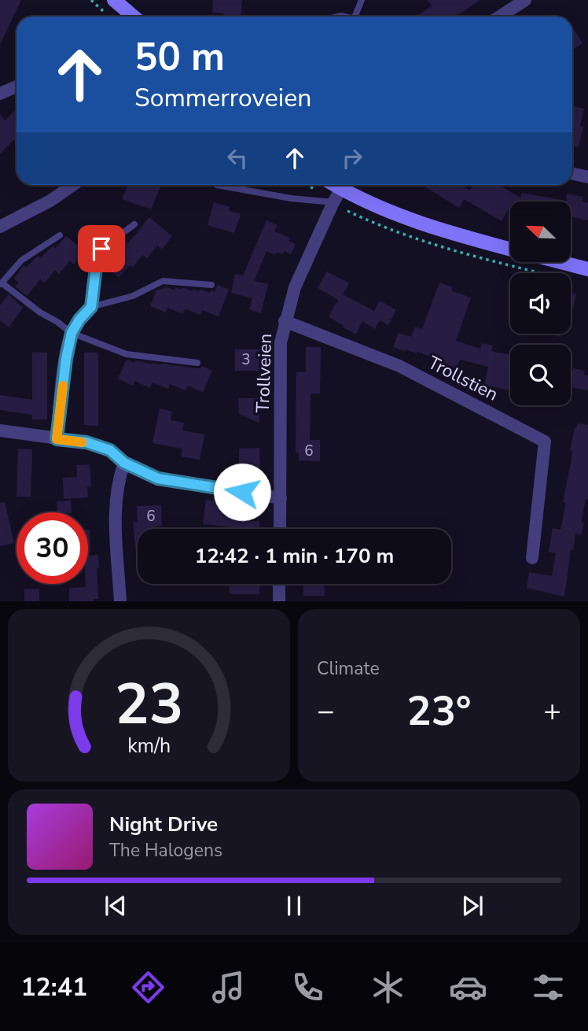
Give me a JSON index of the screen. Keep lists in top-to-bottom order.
{
  "streets": {
    "street": ["Trollveien", "Trollstien"]
  },
  "crossings": [
    ["Trollveien", "Trollstien"]
  ],
  "house_numbers": ["3", "6", "6"],
  "north": "top left",
  "page": {
    "turn": ["50 m", "Sommerroveien"],
    "limit": "30",
    "trip": "12:42 · 1 min · 170 m",
    "tile": "Climate",
    "heat": ["−", "23°", "+"],
    "song": ["Night Drive", "The Halogens"],
    "tabs": "12:41",
    "gauge": ["23", "km/h"]
  }
}
